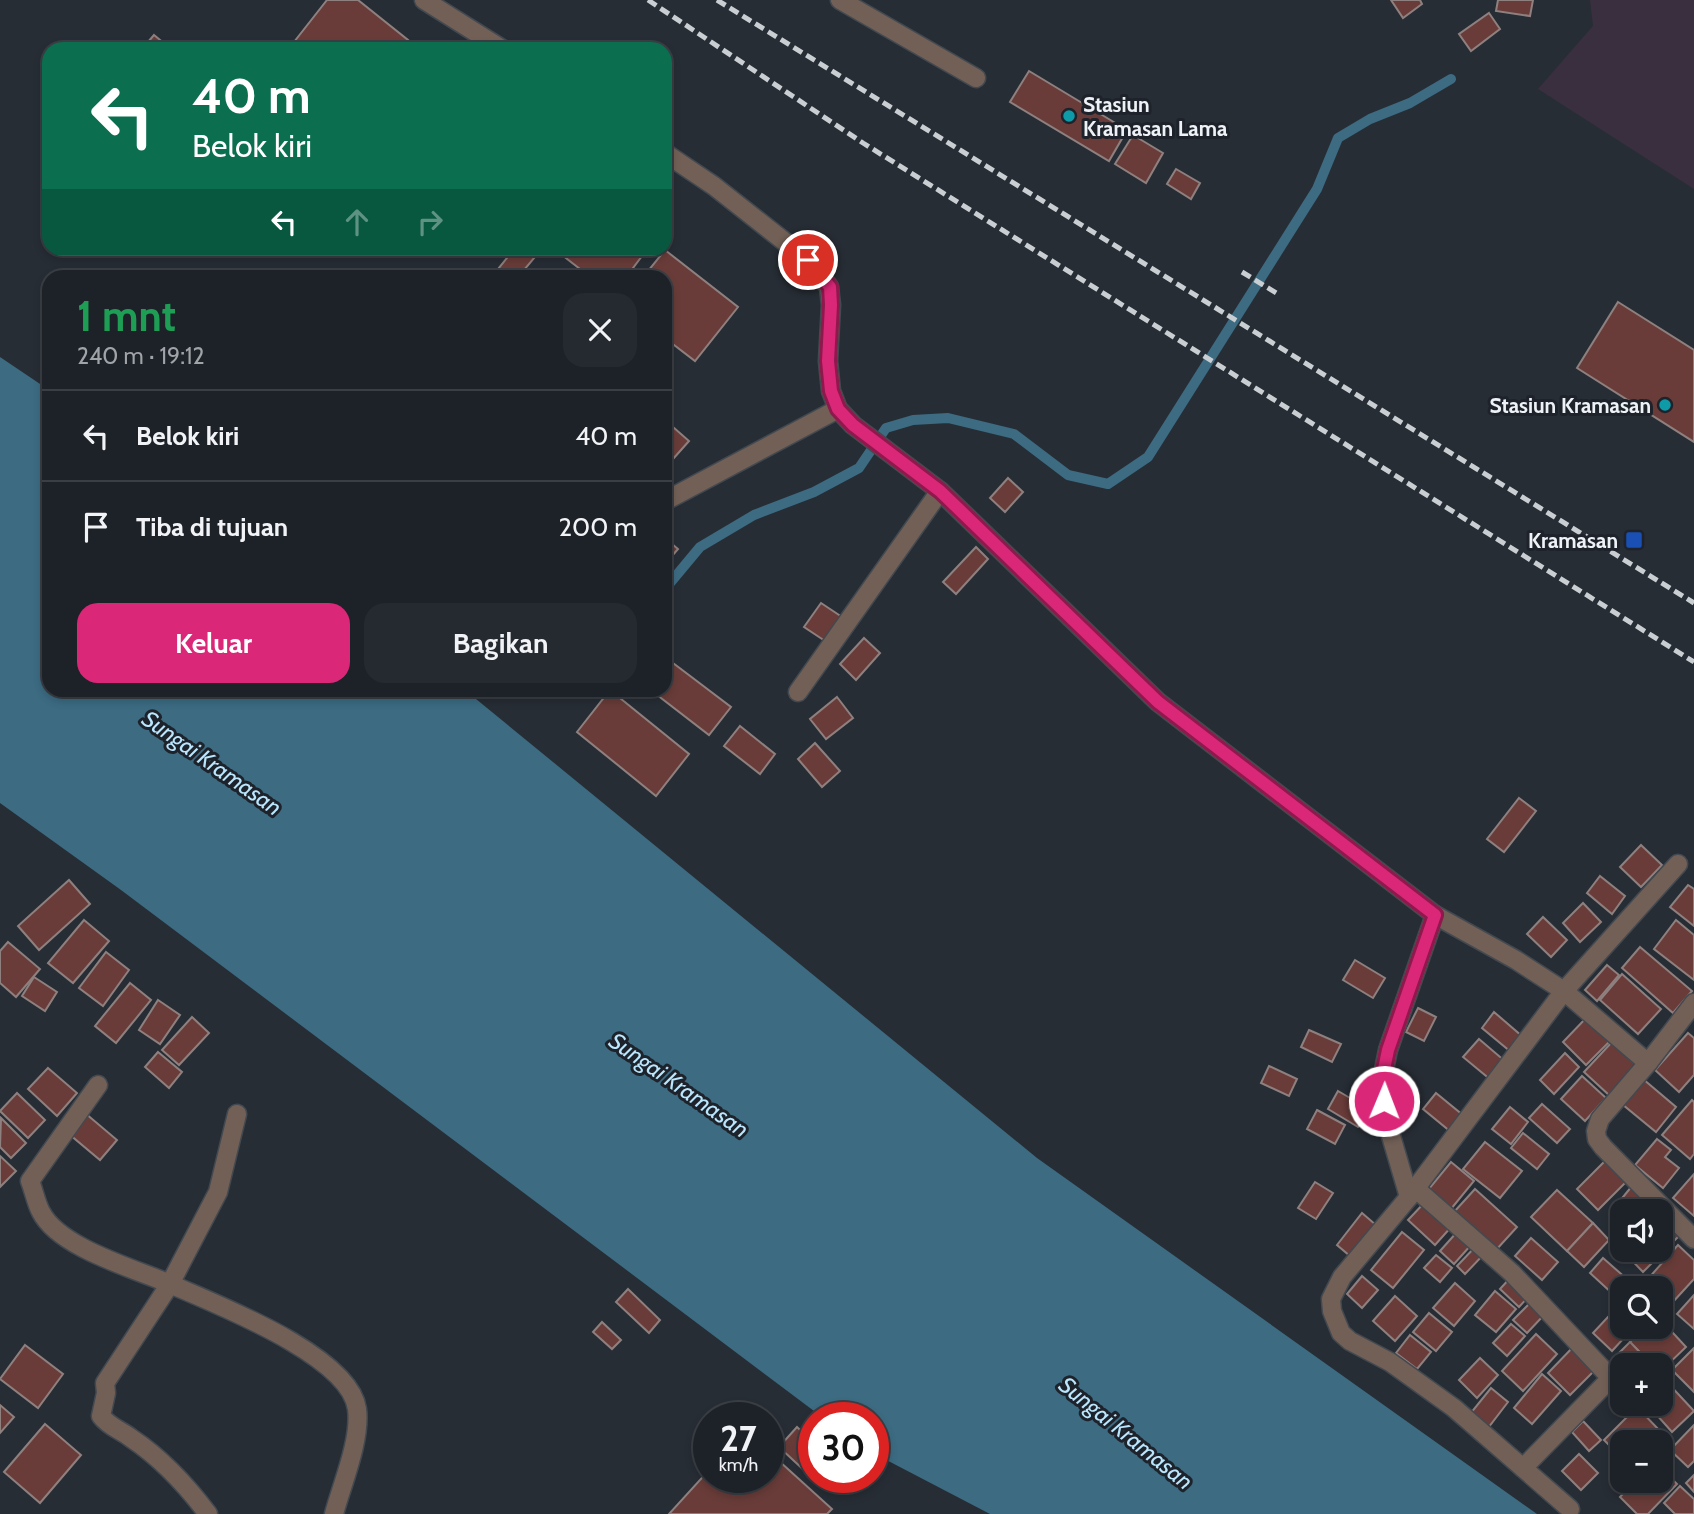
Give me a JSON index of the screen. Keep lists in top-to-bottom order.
{
  "water": ["Sungai Kramasan"],
  "places": {
    "other": ["Stasiun Kramasan Lama", "Stasiun Kramasan"],
    "transit": ["Kramasan"]
  },
  "page": {
    "turn": ["40 m", "Belok kiri"],
    "heading": ["1 mnt", "240 m · 19:12"],
    "list": [
      {
        "name": "Belok kiri",
        "value": "40 m"
      },
      {
        "name": "Tiba di tujuan",
        "value": "200 m"
      }
    ],
    "buttons": ["Keluar", "Bagikan"],
    "map_buttons": ["+", "−"],
    "speed": "27 km/h",
    "limit": "30"
  }
}
